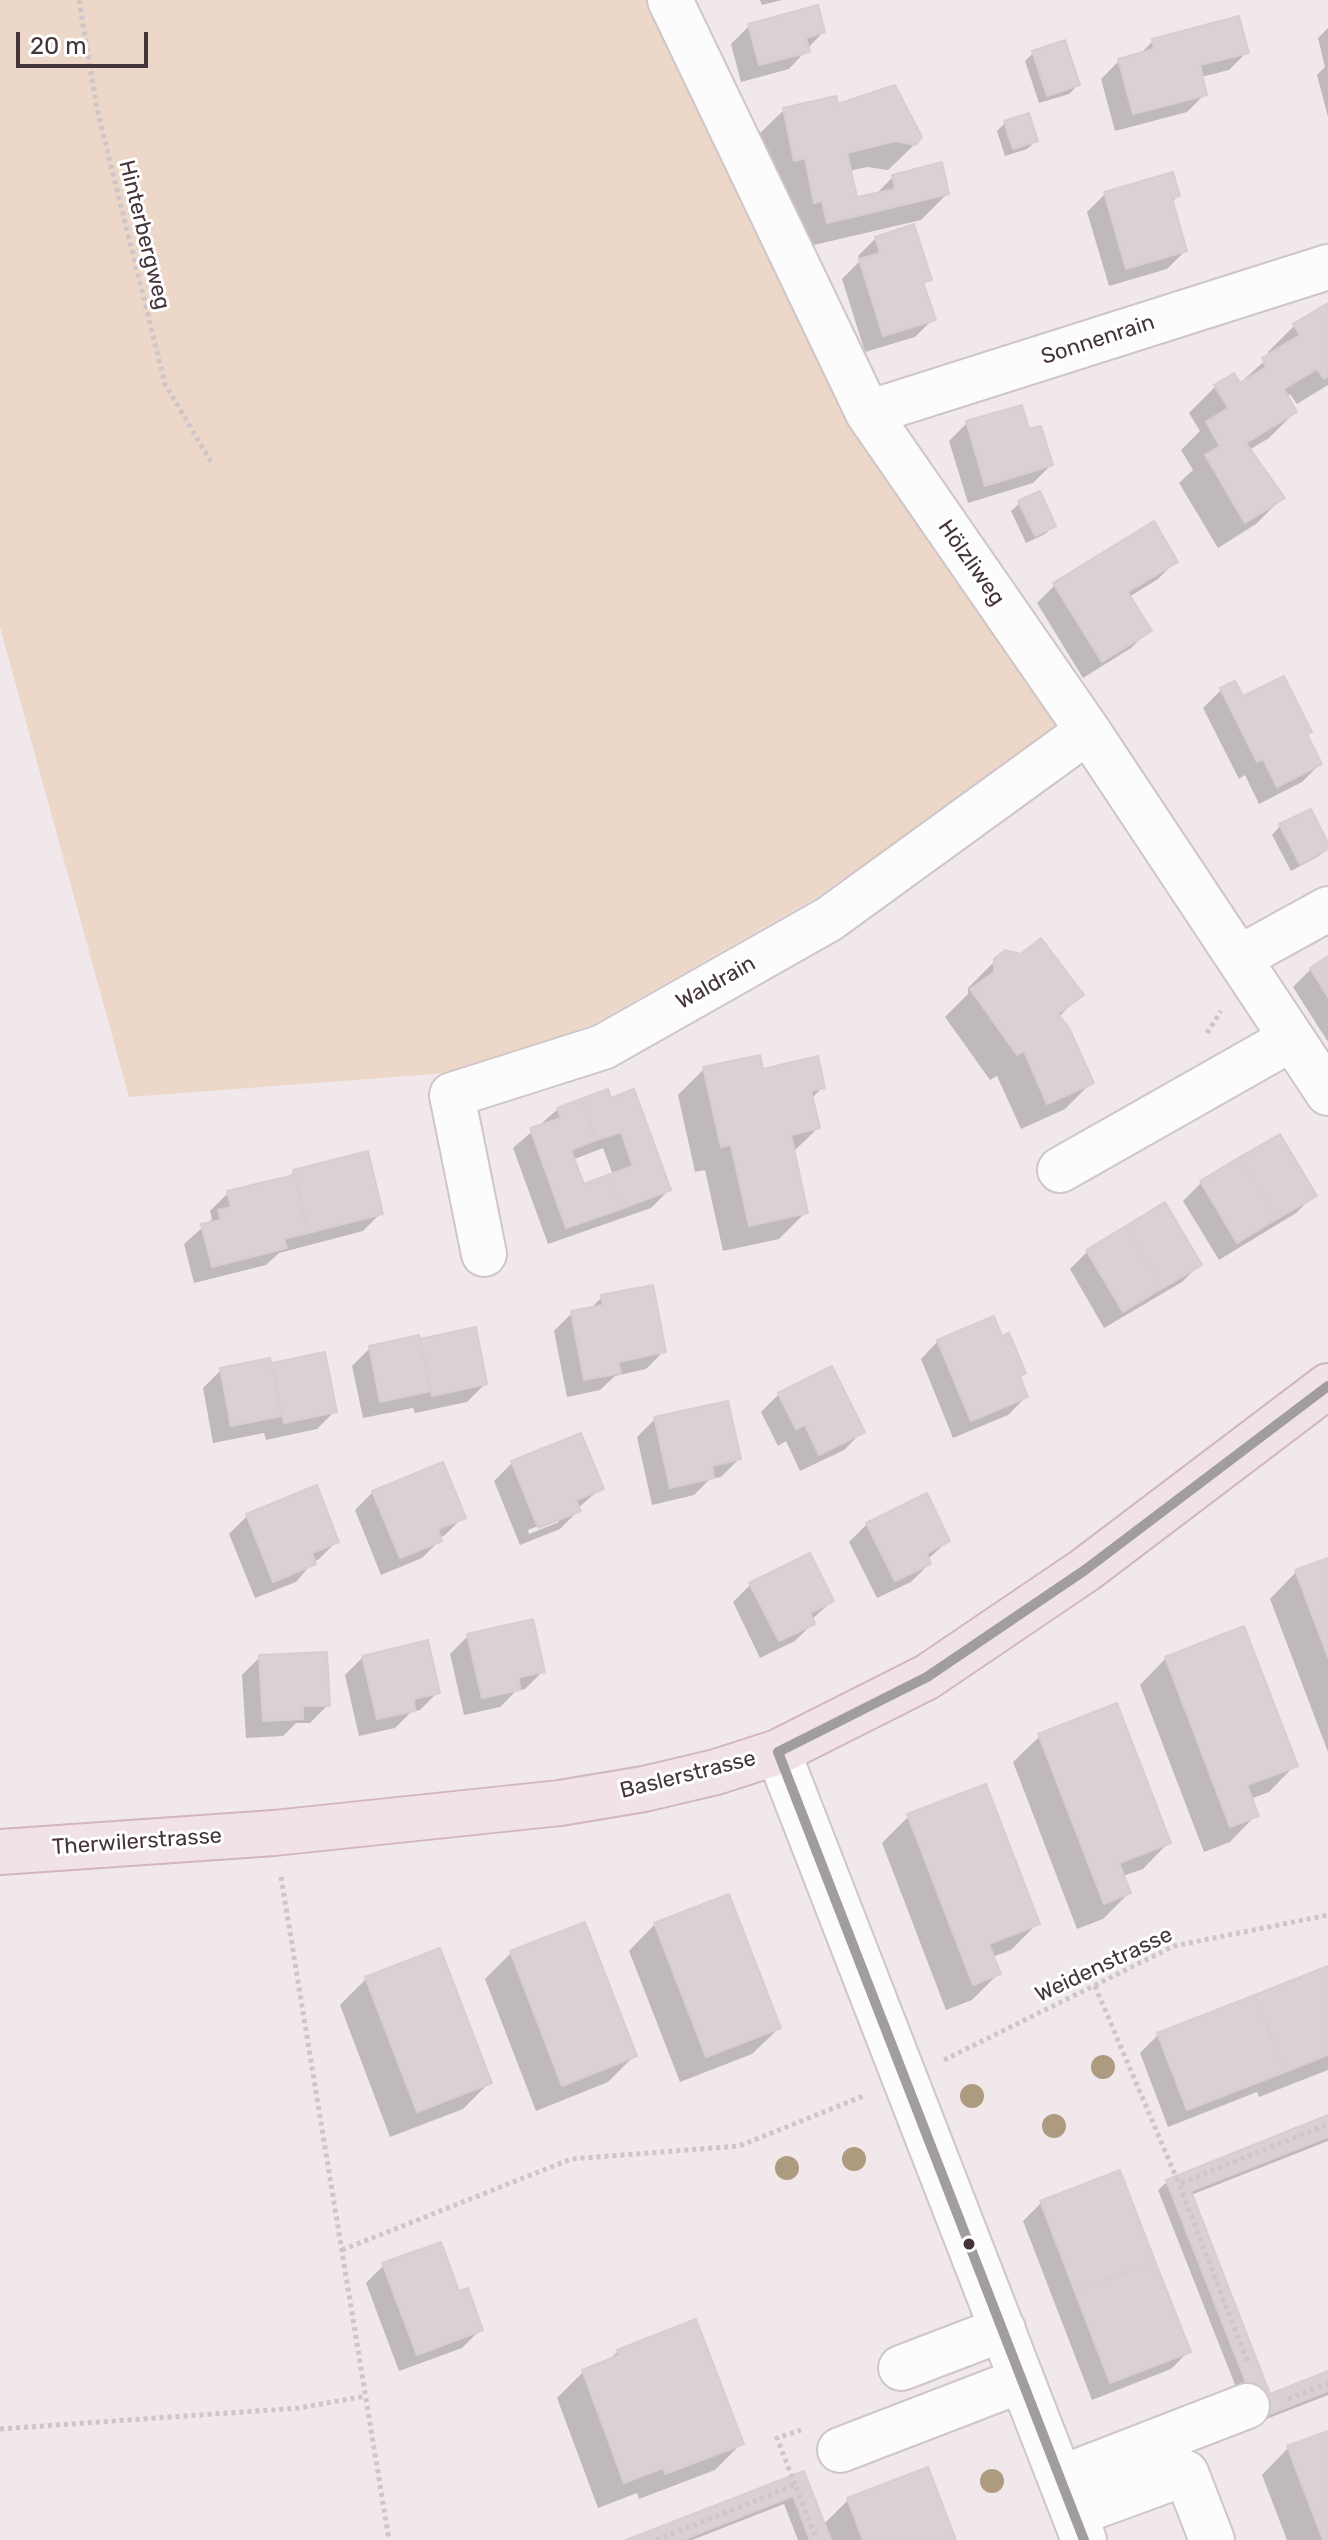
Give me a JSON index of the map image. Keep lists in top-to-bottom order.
{
  "streets": {
    "main road": ["Baslerstrasse", "Therwilerstrasse"],
    "street": ["Sonnenrain", "Hölzliweg", "Waldrain"],
    "path": ["Hinterbergweg", "Weidenstrasse"]
  },
  "crossings": [
    ["Sonnenrain", "Hölzliweg"],
    ["Hölzliweg", "Waldrain"],
    ["Baslerstrasse", "Therwilerstrasse"]
  ],
  "scale_bar": "20 m"
}
